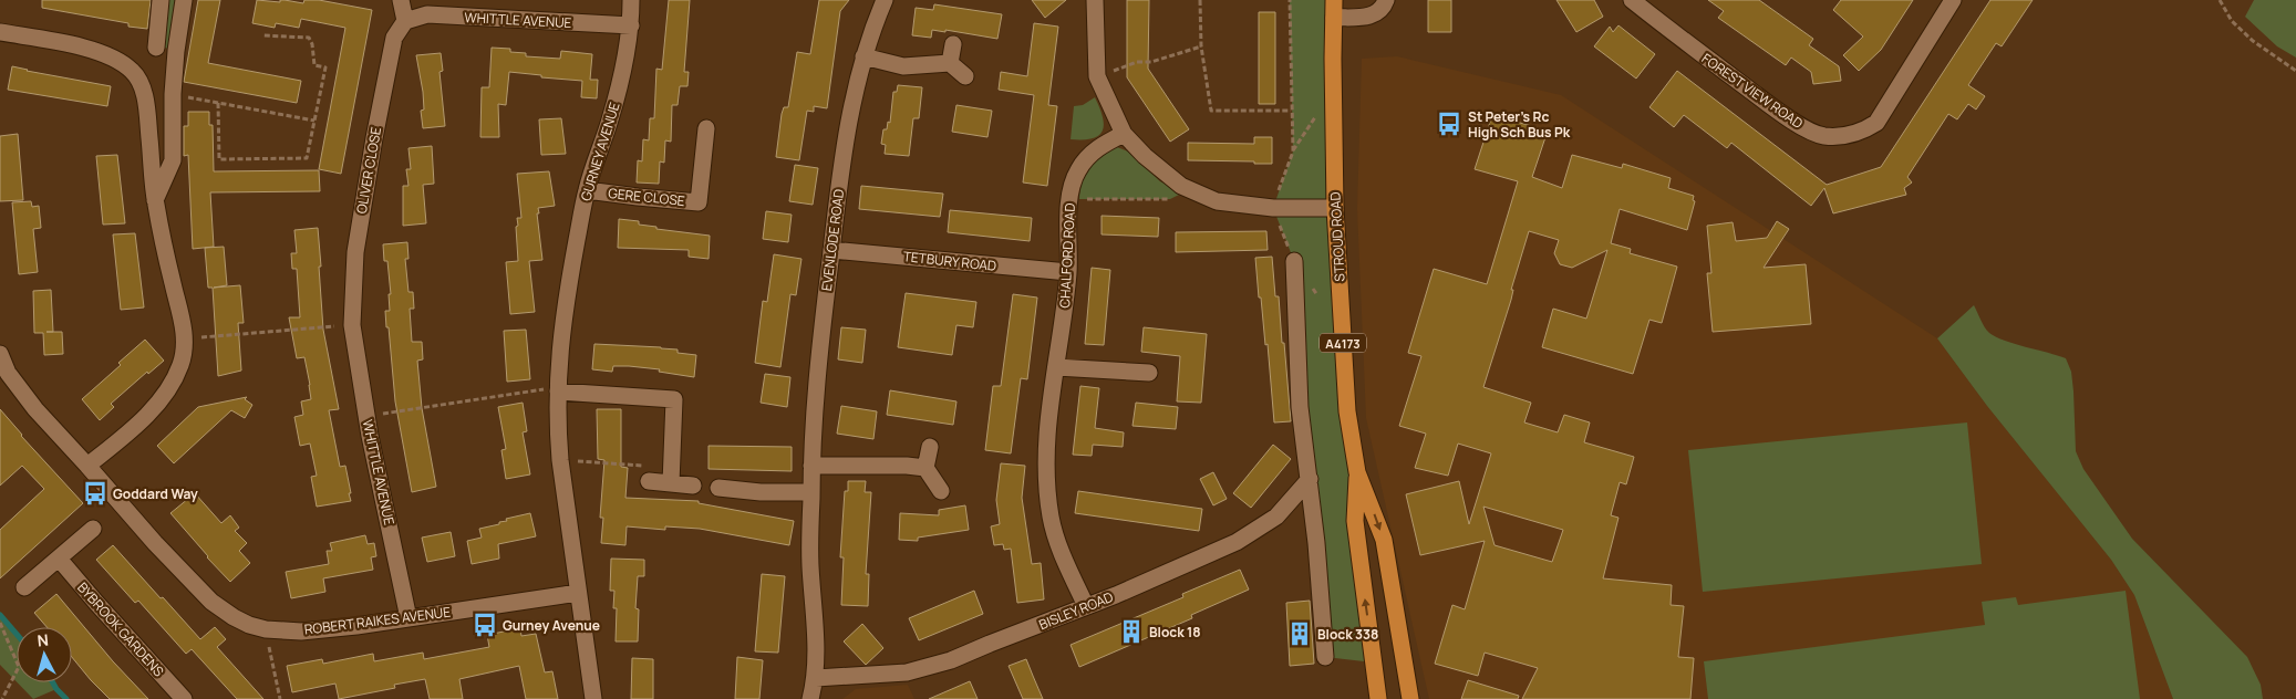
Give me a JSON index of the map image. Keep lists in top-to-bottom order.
{
  "streets": {
    "main road": ["STROUD ROAD", "A4173"],
    "street": [
      "WHITTLE AVENUE",
      "FOREST VIEW ROAD",
      "GURNEY AVENUE",
      "OLIVER CLOSE",
      "GERE CLOSE",
      "EVENLODE ROAD",
      "CHALFORD ROAD",
      "TETBURY ROAD",
      "BISLEY ROAD",
      "ROBERT RAIKES AVENUE",
      "BYBROOK GARDENS"
    ]
  },
  "crossings": [
    ["WHITTLE AVENUE", "GURNEY AVENUE"],
    ["WHITTLE AVENUE", "OLIVER CLOSE"],
    ["WHITTLE AVENUE", "ROBERT RAIKES AVENUE"],
    ["GURNEY AVENUE", "GERE CLOSE"],
    ["GURNEY AVENUE", "ROBERT RAIKES AVENUE"],
    ["EVENLODE ROAD", "TETBURY ROAD"],
    ["EVENLODE ROAD", "BISLEY ROAD"],
    ["CHALFORD ROAD", "TETBURY ROAD"],
    ["CHALFORD ROAD", "BISLEY ROAD"]
  ],
  "places": {
    "bus stop": ["St Peter's Rc High Sch Bus Pk", "Goddard Way", "Gurney Avenue"],
    "building": ["Block 18", "Block 338"]
  },
  "north": "top"
}
